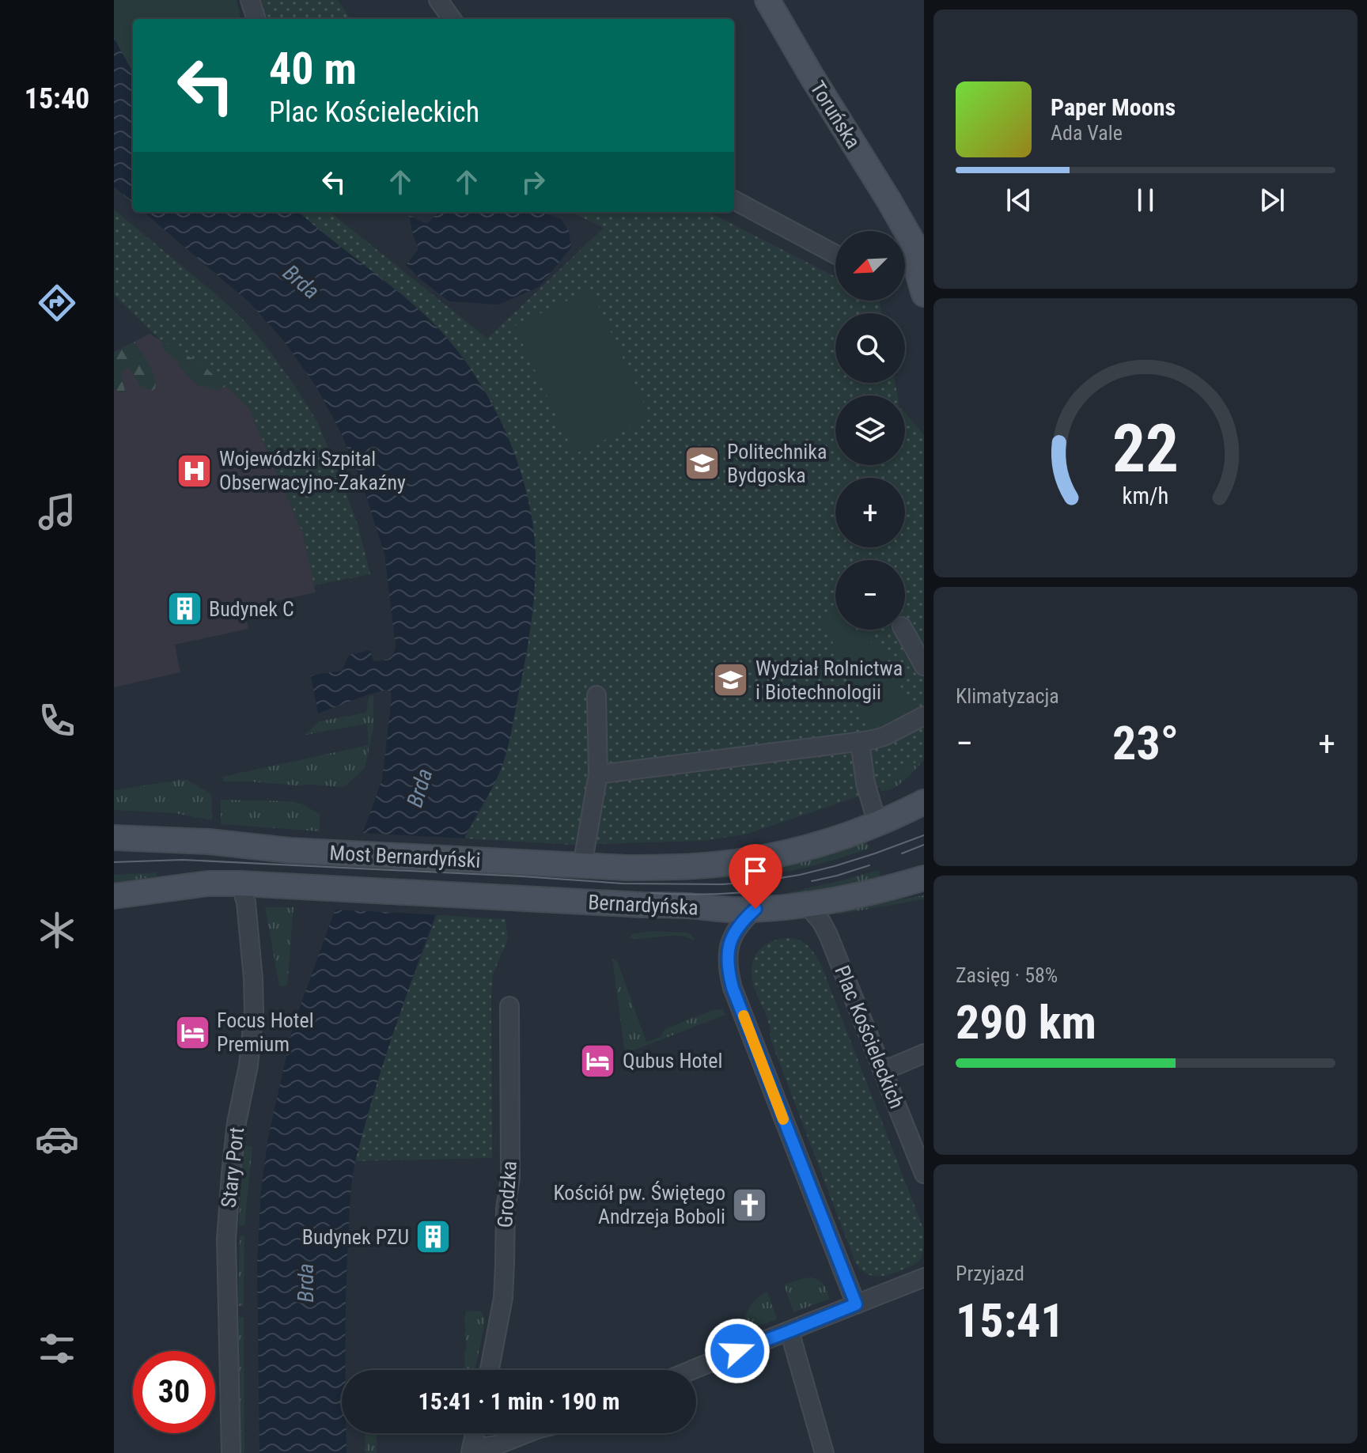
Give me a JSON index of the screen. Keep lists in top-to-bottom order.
{
  "streets": {
    "main road": ["Toruńska", "Most Bernardyński", "Bernardyńska"],
    "street": ["Plac Kościeleckich", "Stary Port", "Grodzka"]
  },
  "crossings": [
    ["Most Bernardyński", "Bernardyńska"],
    ["Most Bernardyński", "Stary Port"],
    ["Bernardyńska", "Plac Kościeleckich"]
  ],
  "water": ["Brda"],
  "places": {
    "school or university": ["Politechnika Bydgoska", "Wydział Rolnictwa i Biotechnologii"],
    "hospital": ["Wojewódzki Szpital Obserwacyjno-Zakaźny"],
    "building": ["Budynek C", "Budynek PZU"],
    "hotel": ["Focus Hotel Premium", "Qubus Hotel"],
    "church": ["Kościół pw. Świętego Andrzeja Boboli"]
  },
  "north": "bottom left",
  "page": {
    "tabs": "15:40",
    "turn": ["40 m", "Plac Kościeleckich"],
    "song": ["Paper Moons", "Ada Vale"],
    "map_buttons": ["+", "−"],
    "tile": [
      "Klimatyzacja",
      ["Zasięg · 58%", "290 km"],
      ["Przyjazd", "15:41"]
    ],
    "heat": ["−", "23°", "+"],
    "limit": "30",
    "trip": "15:41 · 1 min · 190 m",
    "gauge": ["22", "km/h"]
  }
}
